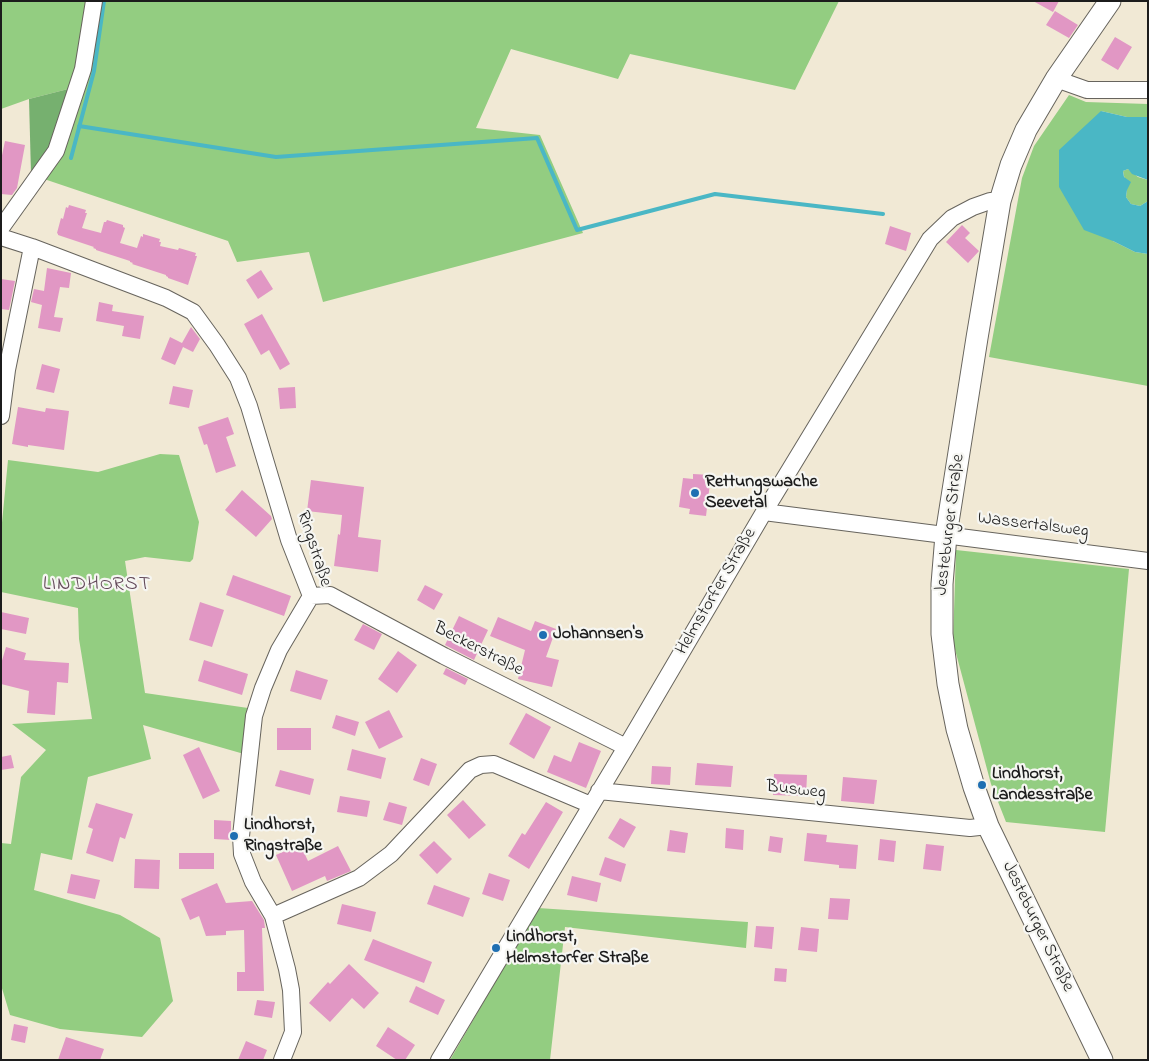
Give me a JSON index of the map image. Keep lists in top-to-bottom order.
{
  "streets": {
    "main road": ["Jesteburger Straße"],
    "street": [
      "Wassertalsweg",
      "Ringstraße",
      "Helmstorfer Straße",
      "Beckerstraße",
      "Busweg"
    ]
  },
  "crossings": [
    ["Jesteburger Straße", "Wassertalsweg"],
    ["Jesteburger Straße", "Helmstorfer Straße"],
    ["Jesteburger Straße", "Busweg"],
    ["Wassertalsweg", "Helmstorfer Straße"],
    ["Ringstraße", "Beckerstraße"],
    ["Ringstraße", "Busweg"],
    ["Helmstorfer Straße", "Beckerstraße"],
    ["Helmstorfer Straße", "Busweg"]
  ],
  "districts": ["LINDHORST"],
  "places": [
    "Rettungswache Seevetal",
    "Johannsen's",
    "Lindhorst, Landesstraße",
    "Lindhorst, Ringstraße",
    "Lindhorst, Helmstorfer Straße"
  ]
}
